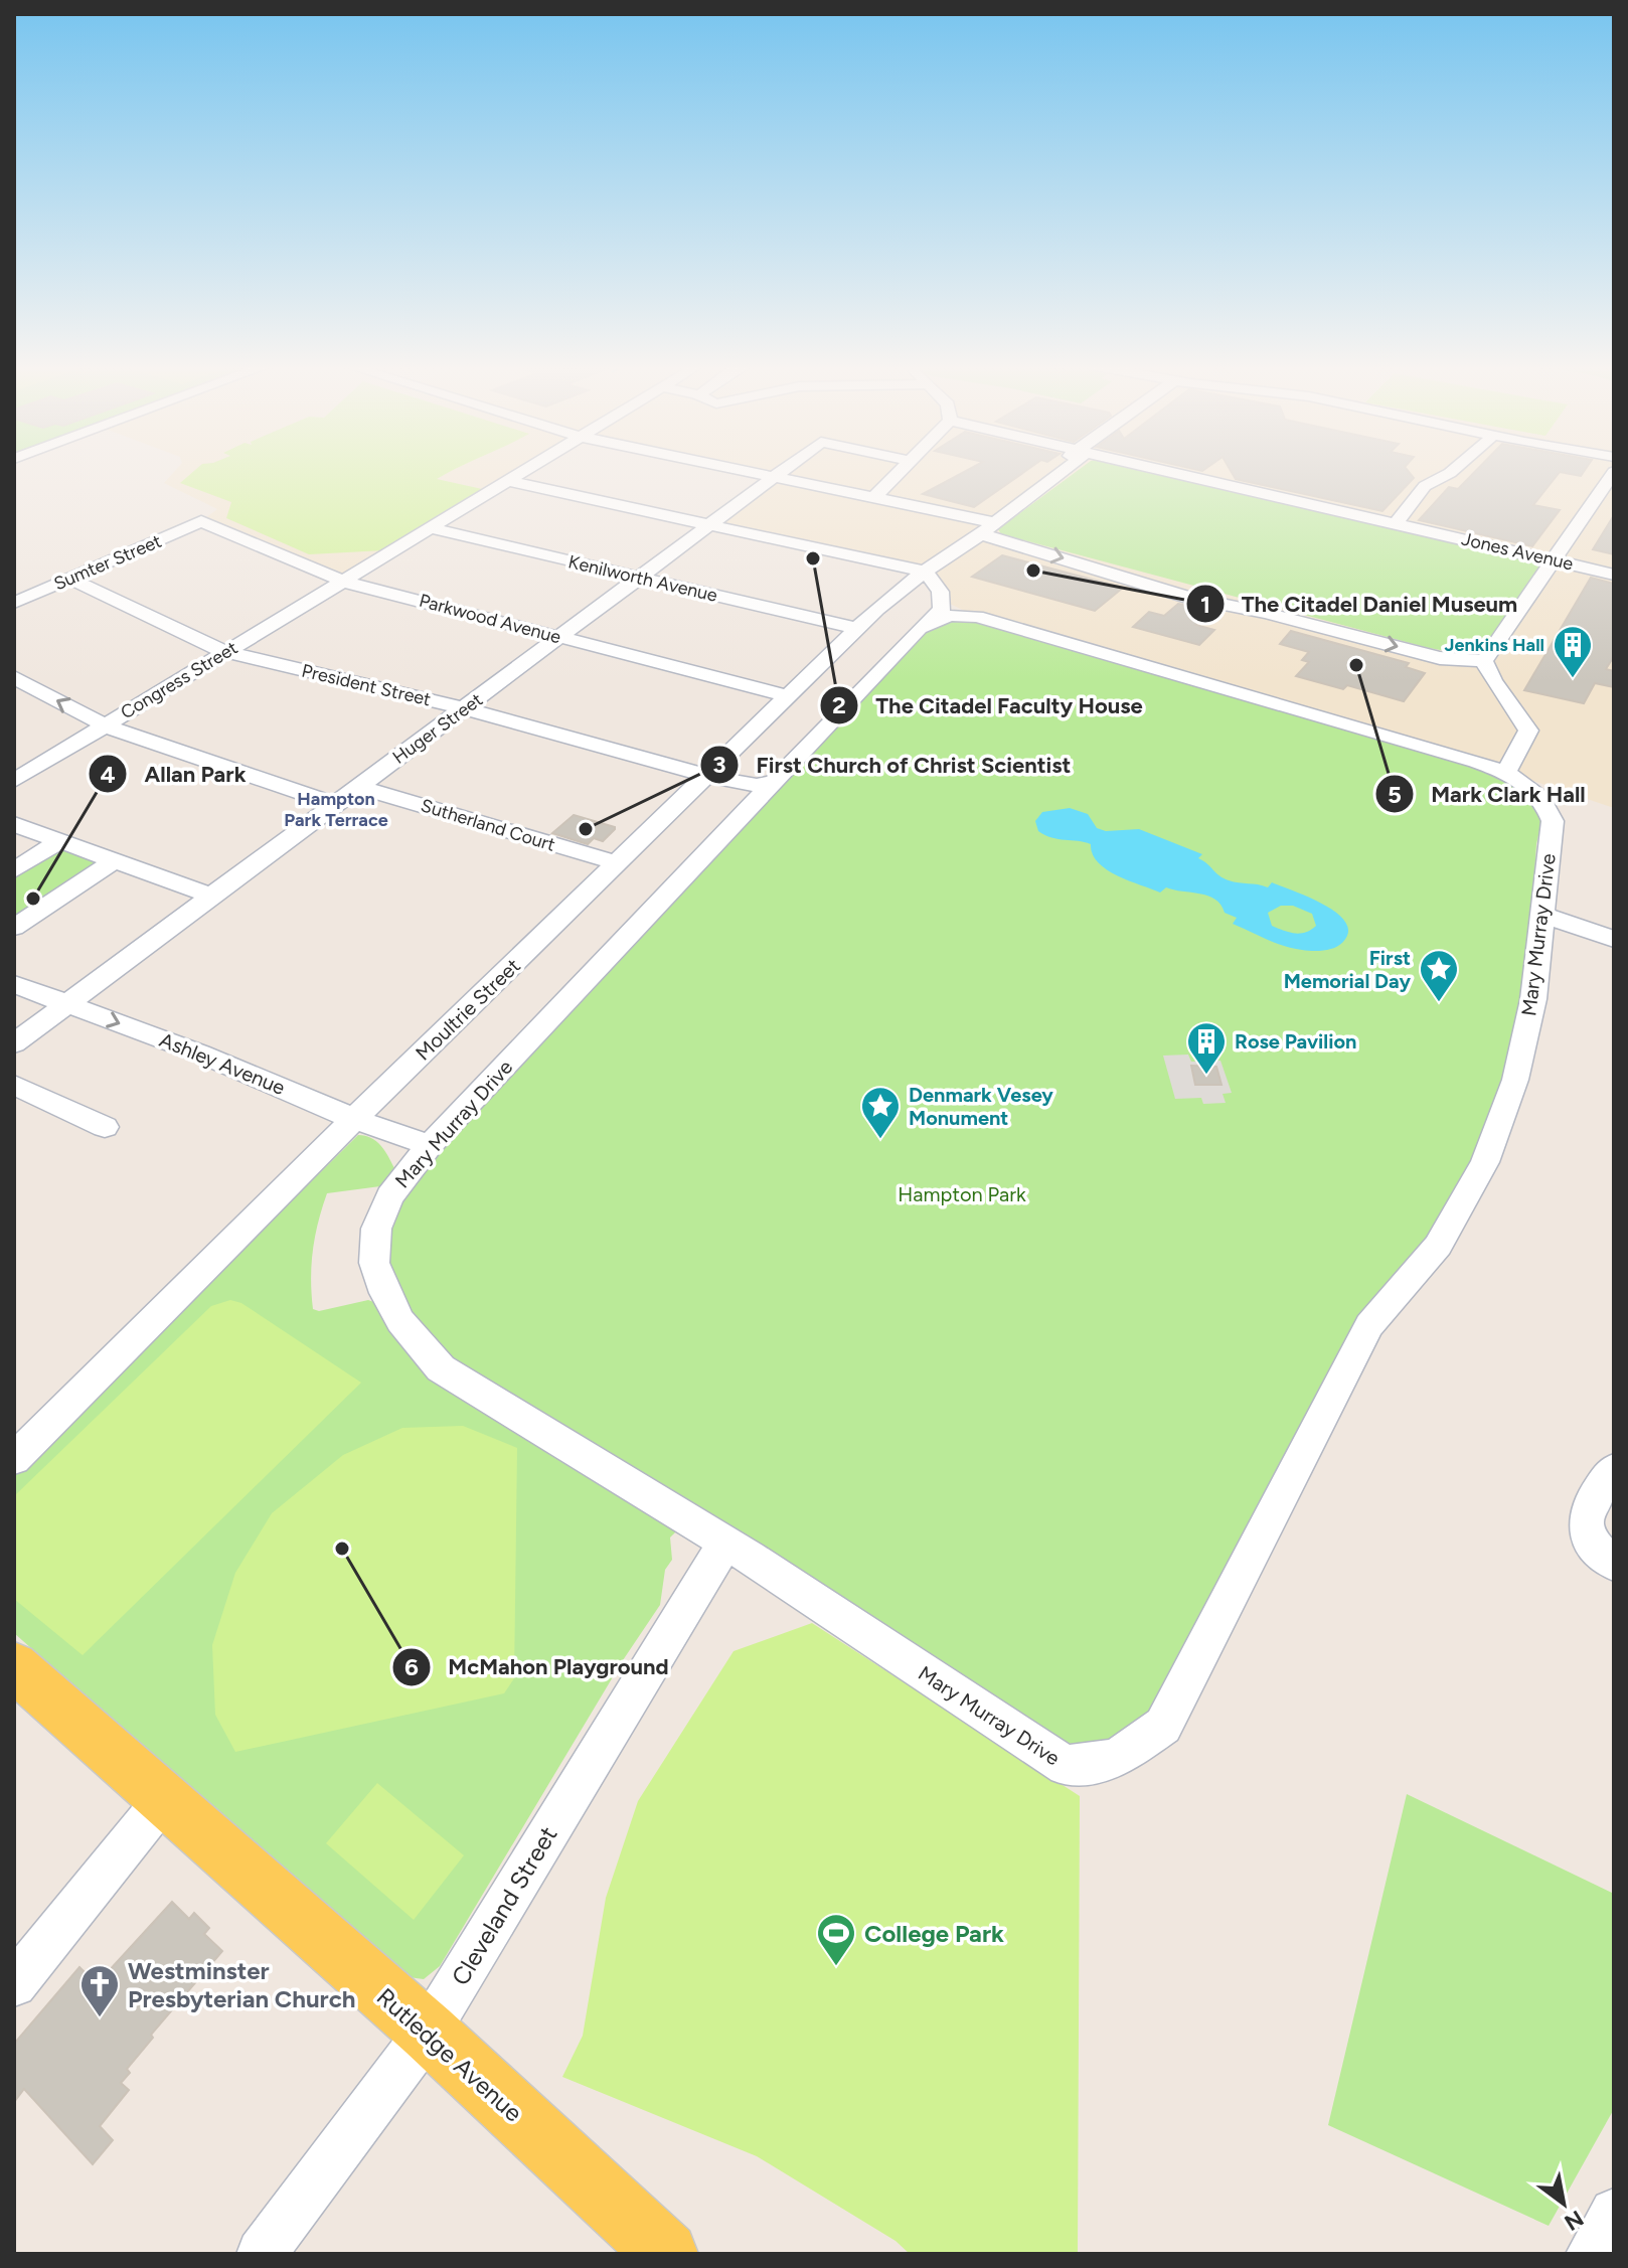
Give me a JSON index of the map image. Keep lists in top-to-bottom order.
{
  "streets": {
    "main road": ["Rutledge Avenue"],
    "street": [
      "Jones Avenue",
      "Sumter Street",
      "Kenilworth Avenue",
      "Parkwood Avenue",
      "Congress Street",
      "President Street",
      "Huger Street",
      "Sutherland Court",
      "Mary Murray Drive",
      "Moultrie Street",
      "Ashley Avenue",
      "Cleveland Street"
    ]
  },
  "crossings": [
    ["Sumter Street", "Parkwood Avenue"],
    ["Sumter Street", "President Street"],
    ["Kenilworth Avenue", "Congress Street"],
    ["Kenilworth Avenue", "Huger Street"],
    ["Kenilworth Avenue", "Moultrie Street"],
    ["Parkwood Avenue", "Congress Street"],
    ["Parkwood Avenue", "Huger Street"],
    ["Parkwood Avenue", "Moultrie Street"],
    ["Congress Street", "President Street"],
    ["President Street", "Huger Street"],
    ["President Street", "Mary Murray Drive"],
    ["President Street", "Moultrie Street"],
    ["Huger Street", "Sutherland Court"],
    ["Huger Street", "Ashley Avenue"],
    ["Sutherland Court", "Moultrie Street"],
    ["Mary Murray Drive", "Ashley Avenue"],
    ["Mary Murray Drive", "Cleveland Street"],
    ["Moultrie Street", "Ashley Avenue"],
    ["Cleveland Street", "Rutledge Avenue"]
  ],
  "districts": ["Hampton Park Terrace"],
  "parks": ["Hampton Park"],
  "places": {
    "other": [
      "The Citadel Faculty House",
      "The Citadel Daniel Museum",
      "Mark Clark Hall",
      "First Church of Christ Scientist",
      "Allan Park",
      "McMahon Playground"
    ],
    "building": ["Jenkins Hall", "Rose Pavilion"],
    "place": ["First Memorial Day", "Denmark Vesey Monument"],
    "sports": ["College Park"],
    "church": ["Westminster Presbyterian Church"]
  },
  "north": "bottom right"
}
